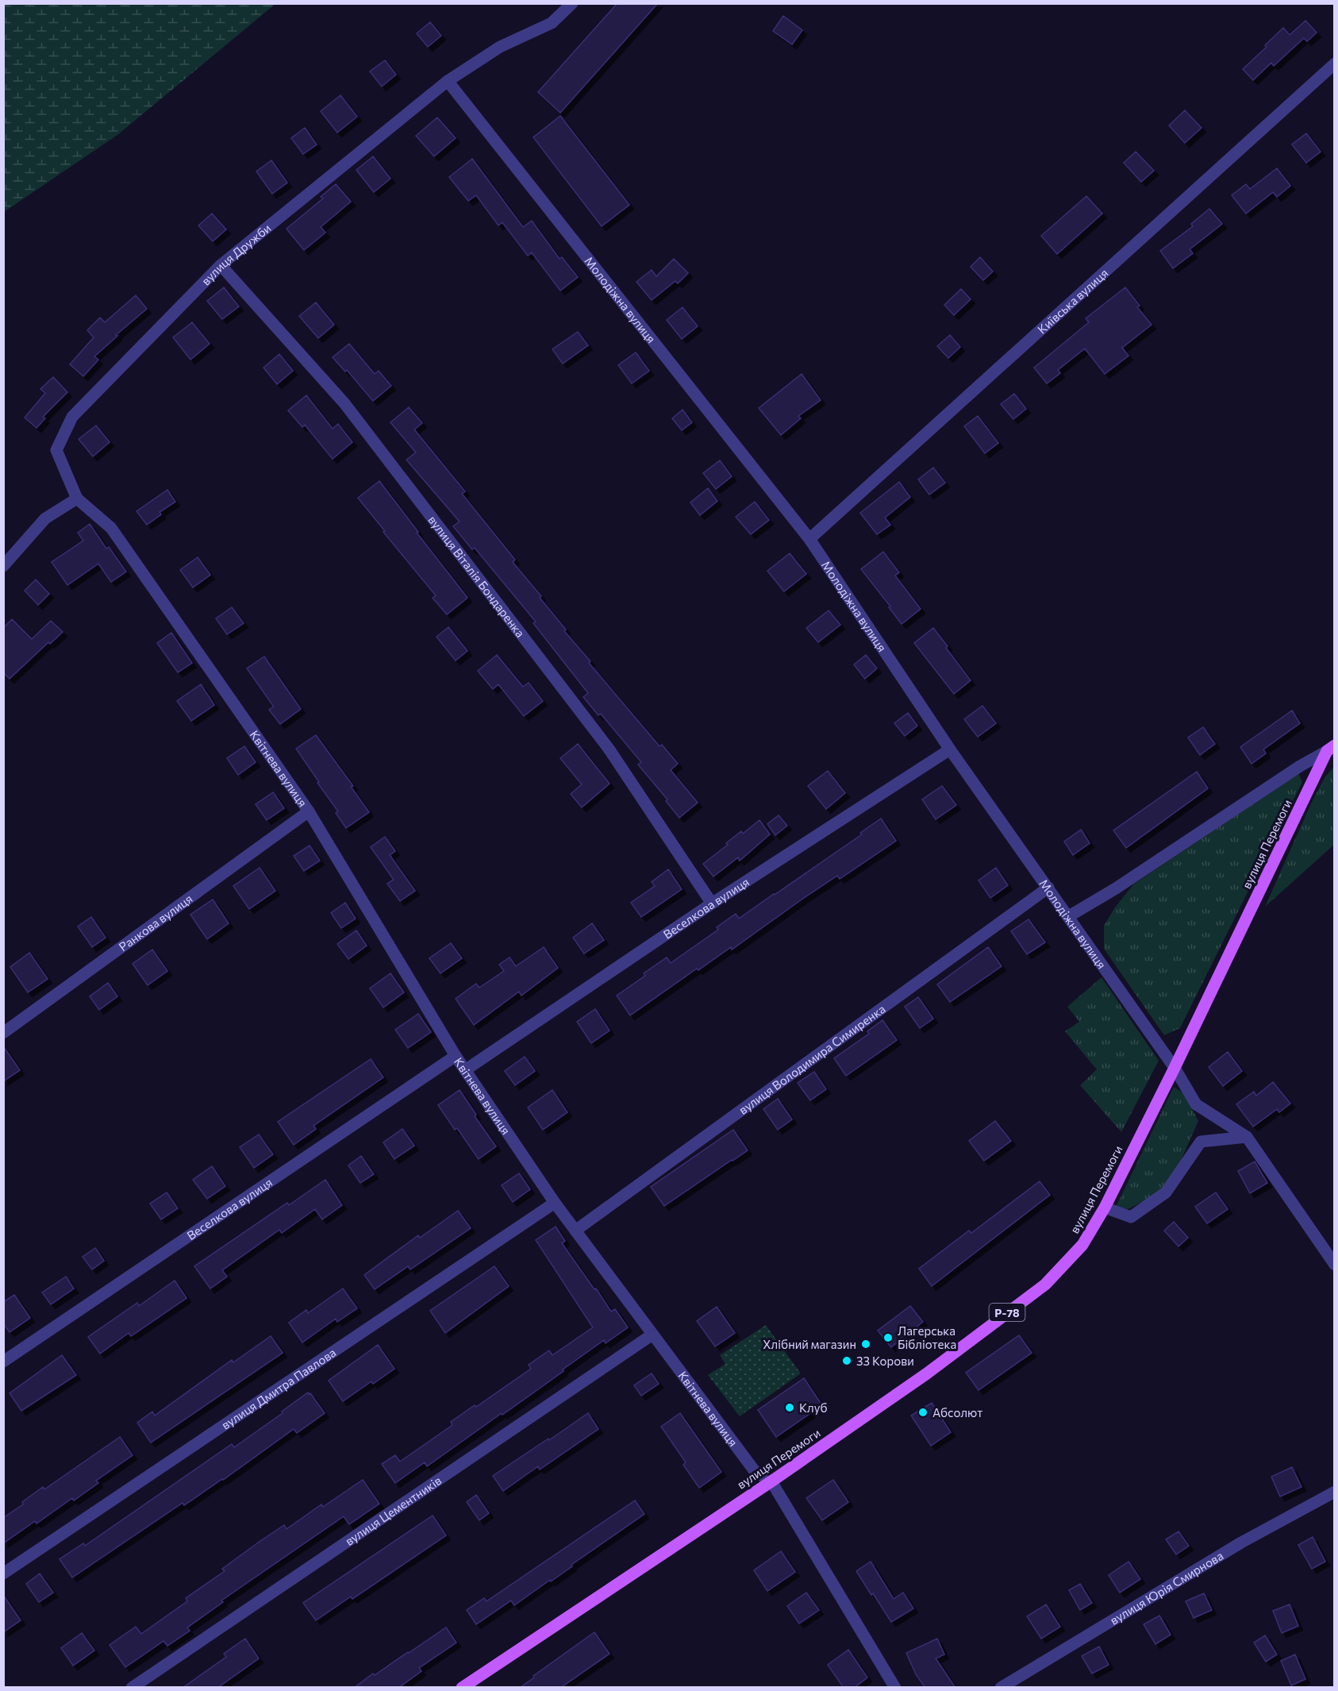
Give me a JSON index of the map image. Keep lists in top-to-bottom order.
{
  "streets": {
    "main road": ["вулиця Перемоги", "Р-78"],
    "street": [
      "вулиця Дружби",
      "Молодіжна вулиця",
      "Київська вулиця",
      "вулиця Віталія Бондаренка",
      "Квітнева вулиця",
      "Веселкова вулиця",
      "Ранкова вулиця",
      "вулиця Володимира Симиренка",
      "вулиця Дмитра Павлова",
      "вулиця Цементників",
      "вулиця Юрія Смирнова"
    ]
  },
  "crossings": [
    ["вулиця Дружби", "Молодіжна вулиця"],
    ["вулиця Дружби", "вулиця Віталія Бондаренка"],
    ["вулиця Дружби", "Квітнева вулиця"],
    ["Молодіжна вулиця", "Київська вулиця"],
    ["Молодіжна вулиця", "вулиця Перемоги"],
    ["Молодіжна вулиця", "Веселкова вулиця"],
    ["Молодіжна вулиця", "вулиця Володимира Симиренка"],
    ["вулиця Віталія Бондаренка", "Веселкова вулиця"],
    ["Квітнева вулиця", "вулиця Перемоги"],
    ["Квітнева вулиця", "Веселкова вулиця"],
    ["Квітнева вулиця", "Ранкова вулиця"],
    ["Квітнева вулиця", "вулиця Володимира Симиренка"],
    ["Квітнева вулиця", "вулиця Дмитра Павлова"],
    ["Квітнева вулиця", "вулиця Цементників"]
  ],
  "places": [
    "Лагерська Бібліотека",
    "Хлібний магазин",
    "33 Корови",
    "Клуб",
    "Абсолют"
  ]
}
